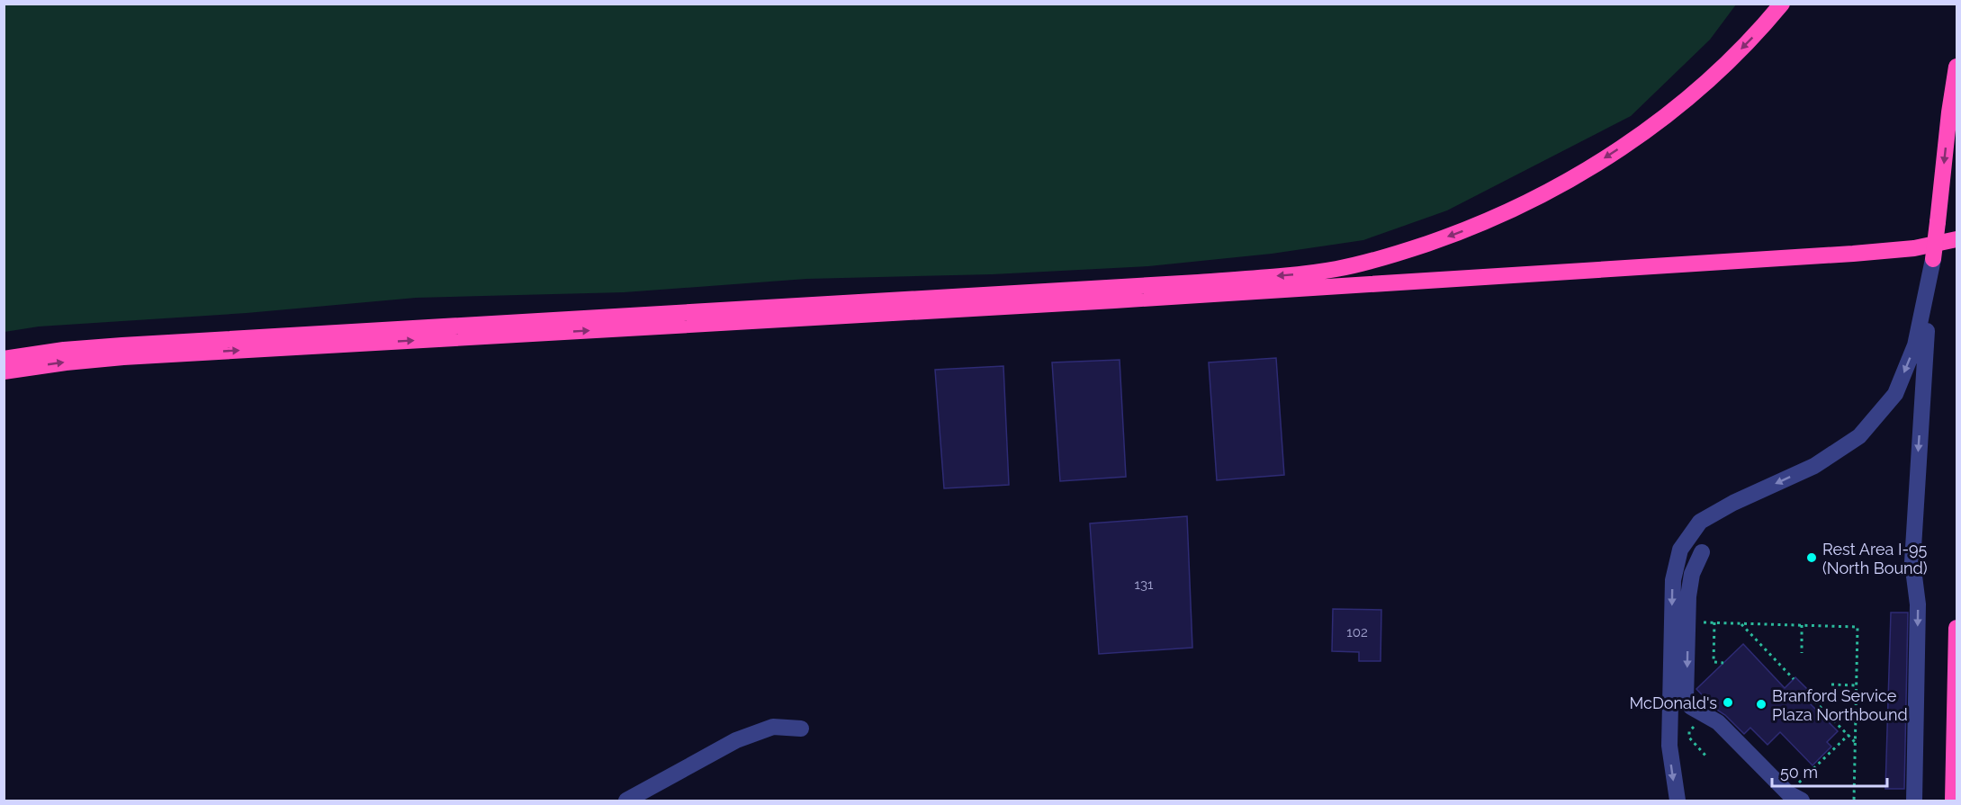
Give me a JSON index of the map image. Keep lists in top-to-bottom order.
{
  "places": ["Rest Area I-95 (North Bound)", "McDonald's", "Branford Service Plaza Northbound"],
  "house_numbers": ["131", "102"],
  "scale_bar": "50 m"
}
